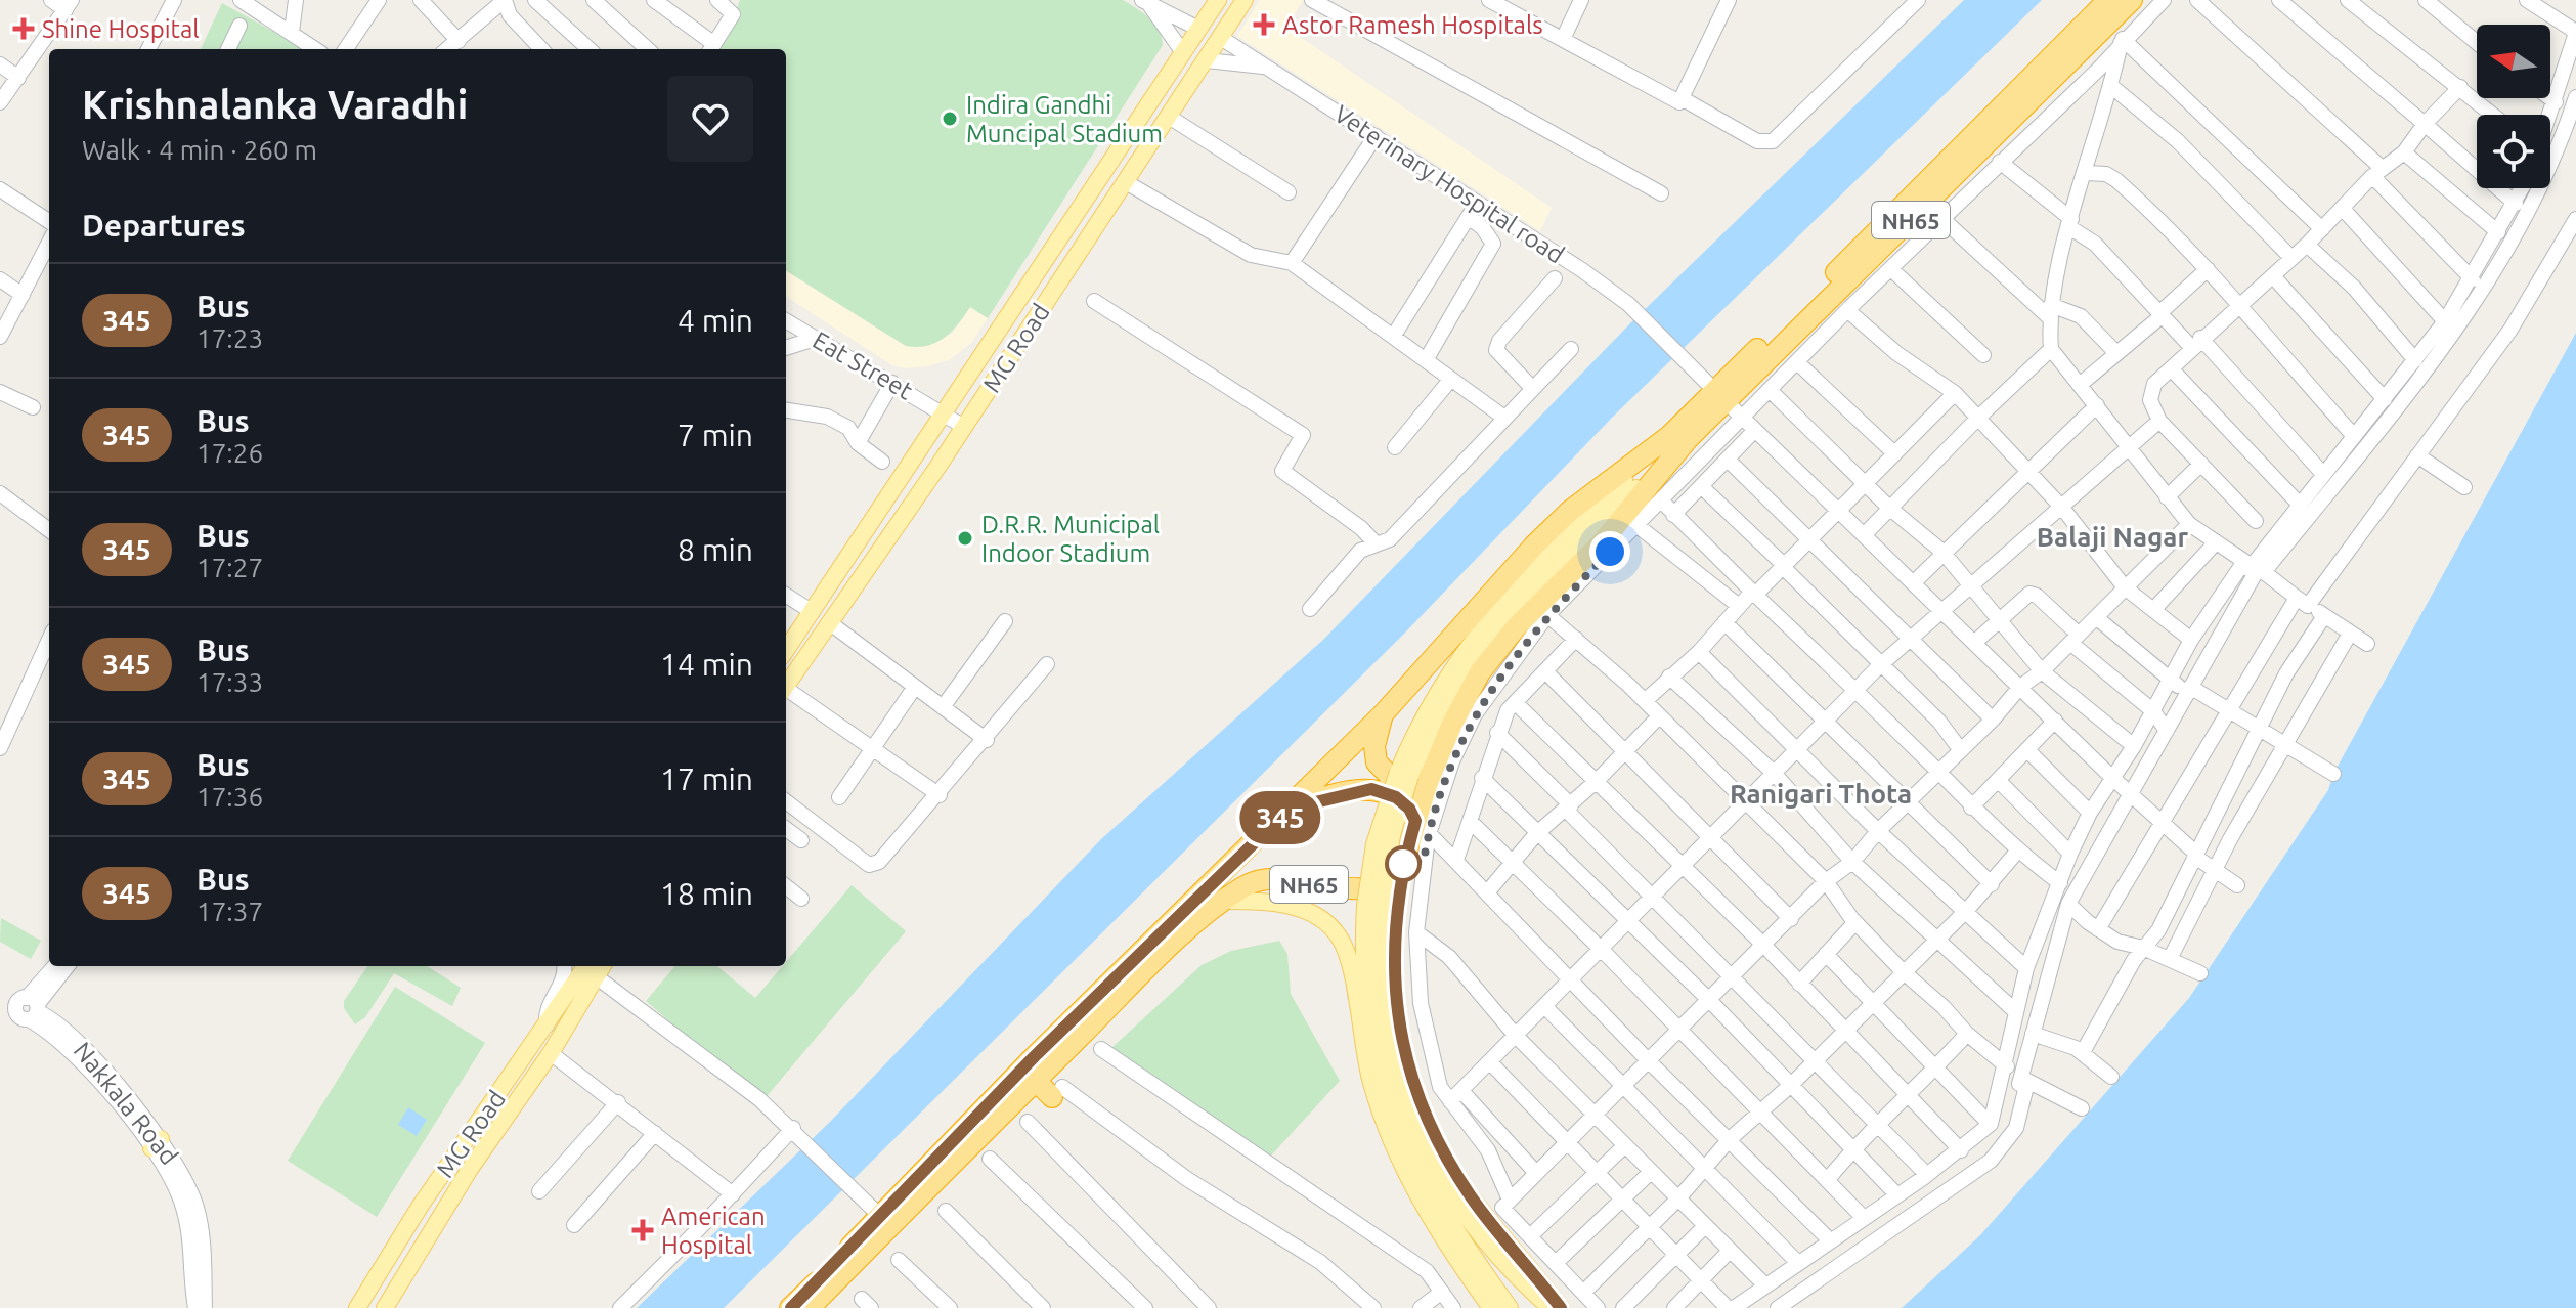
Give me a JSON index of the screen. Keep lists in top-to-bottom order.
{
  "streets": {
    "highway": ["NH65"],
    "main road": ["MG Road"],
    "street": ["Veterinary Hospital road", "Eat Street", "Nakkala Road"]
  },
  "crossings": [
    ["Veterinary Hospital road", "NH65"],
    ["Veterinary Hospital road", "MG Road"],
    ["MG Road", "Eat Street"]
  ],
  "districts": ["Balaji Nagar", "Ranigari Thota"],
  "places": {
    "health": ["Astor Ramesh Hospitals", "Shine Hospital", "American Hospital"],
    "other": ["Indira Gandhi Muncipal Stadium", "D.R.R. Municipal Indoor Stadium"]
  },
  "lines": ["bus line 345"],
  "north": "left",
  "page": {
    "on_map": "345",
    "heading": [
      ["Krishnalanka Varadhi", "Walk · 4 min · 260 m"],
      "Departures"
    ],
    "list": [
      {
        "mark": "345",
        "name": "Bus",
        "note": "17:23",
        "value": "4 min"
      },
      {
        "mark": "345",
        "name": "Bus",
        "note": "17:26",
        "value": "7 min"
      },
      {
        "mark": "345",
        "name": "Bus",
        "note": "17:27",
        "value": "8 min"
      },
      {
        "mark": "345",
        "name": "Bus",
        "note": "17:33",
        "value": "14 min"
      },
      {
        "mark": "345",
        "name": "Bus",
        "note": "17:36",
        "value": "17 min"
      },
      {
        "mark": "345",
        "name": "Bus",
        "note": "17:37",
        "value": "18 min"
      }
    ]
  }
}
